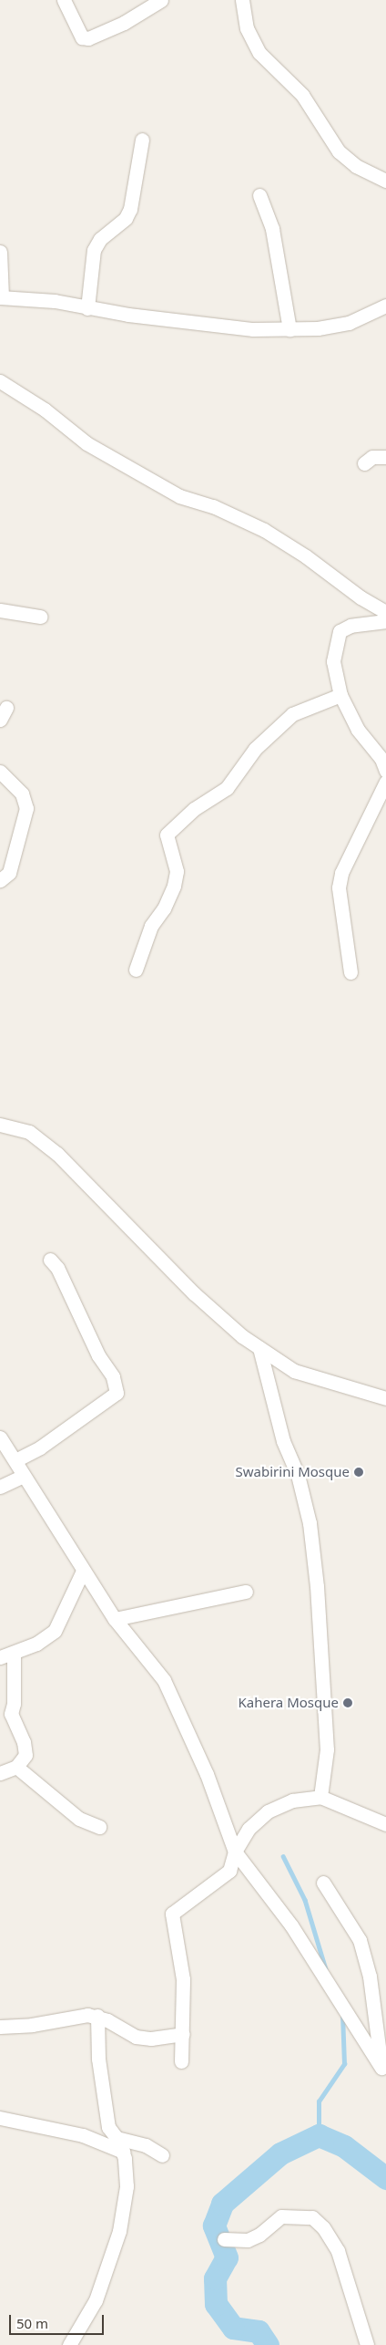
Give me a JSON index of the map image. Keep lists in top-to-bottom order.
{
  "places": ["Swabirini Mosque", "Kahera Mosque"],
  "scale_bar": "50 m"
}
